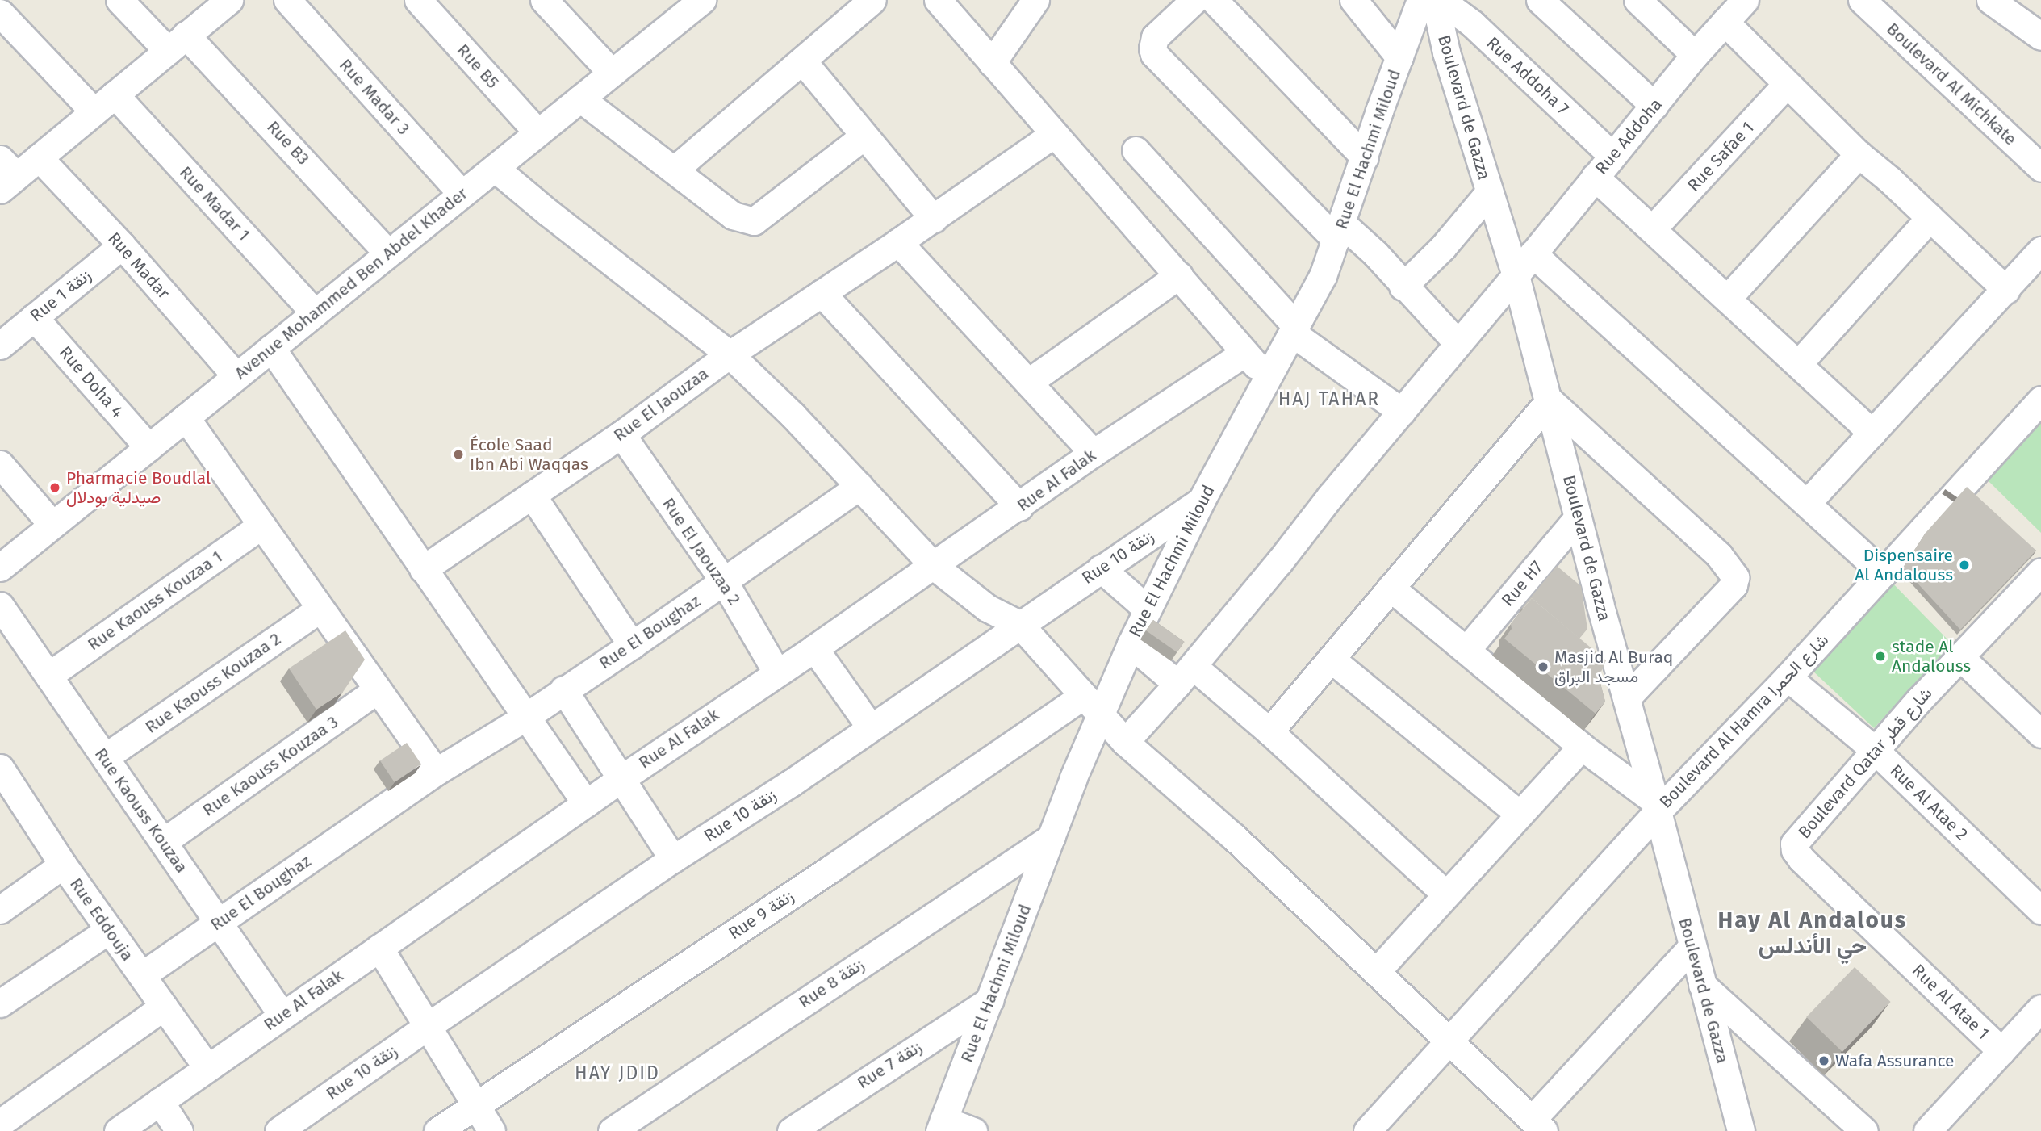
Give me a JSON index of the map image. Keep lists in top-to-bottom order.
{
  "streets": {
    "street": [
      "Rue B5",
      "Rue Addoha 7",
      "Boulevard Al Michkate",
      "Rue Madar 3",
      "Boulevard de Gazza",
      "Rue Addoha",
      "Rue B3",
      "Rue El Hachmi Miloud",
      "Rue Safae 1",
      "Rue Madar 1",
      "Rue Madar",
      "Avenue Mohammed Ben Abdel Khader",
      "Rue 1 زنقة",
      "Rue Doha 4",
      "Rue El Jaouzaa",
      "Rue Al Falak",
      "Rue El Jaouzaa 2",
      "Rue 10 زنقة",
      "Rue H7",
      "Rue Kaouss Kouzaa 1",
      "Rue El Boughaz",
      "Rue Kaouss Kouzaa 2",
      "Boulevard Al Hamra شارع الحمرا",
      "Boulevard Qatar شارع قطر",
      "Rue Kaouss Kouzaa 3",
      "Rue Al Atae 2",
      "Rue Kaouss Kouzaa",
      "Rue 9 زنقة",
      "Rue Eddouja",
      "Rue 8 زنقة",
      "Rue Al Atae 1",
      "Rue 7 زنقة"
    ]
  },
  "crossings": [
    ["Rue B5", "Avenue Mohammed Ben Abdel Khader"],
    ["Rue Addoha 7", "Rue Addoha"],
    ["Rue Madar 3", "Avenue Mohammed Ben Abdel Khader"],
    ["Boulevard de Gazza", "Rue Addoha"],
    ["Boulevard de Gazza", "Rue H7"],
    ["Boulevard de Gazza", "Boulevard Al Hamra شارع الحمرا"],
    ["Rue B3", "Avenue Mohammed Ben Abdel Khader"],
    ["Rue El Hachmi Miloud", "Rue 10 زنقة"],
    ["Rue El Hachmi Miloud", "Rue 9 زنقة"],
    ["Rue El Hachmi Miloud", "Rue 8 زنقة"],
    ["Rue El Hachmi Miloud", "Rue 7 زنقة"],
    ["Rue Madar 1", "Avenue Mohammed Ben Abdel Khader"],
    ["Rue Madar", "Avenue Mohammed Ben Abdel Khader"],
    ["Rue Madar", "Rue 1 زنقة"],
    ["Avenue Mohammed Ben Abdel Khader", "Rue Doha 4"],
    ["Rue 1 زنقة", "Rue Doha 4"],
    ["Rue El Jaouzaa", "Rue El Jaouzaa 2"],
    ["Rue Al Falak", "Rue El Jaouzaa 2"],
    ["Rue Al Falak", "Rue Kaouss Kouzaa"],
    ["Rue Al Falak", "Rue Eddouja"],
    ["Rue El Jaouzaa 2", "Rue El Boughaz"],
    ["Rue Kaouss Kouzaa 1", "Rue Kaouss Kouzaa"],
    ["Rue El Boughaz", "Rue Kaouss Kouzaa"],
    ["Rue El Boughaz", "Rue Eddouja"],
    ["Rue Kaouss Kouzaa 2", "Rue Kaouss Kouzaa"],
    ["Boulevard Al Hamra شارع الحمرا", "Rue Al Atae 2"],
    ["Boulevard Qatar شارع قطر", "Rue Al Atae 2"],
    ["Boulevard Qatar شارع قطر", "Rue Al Atae 1"],
    ["Rue Kaouss Kouzaa 3", "Rue Kaouss Kouzaa"]
  ],
  "districts": ["HAJ TAHAR", "Hay Al Andalous حي الأندلس", "HAY JDID"],
  "places": [
    "École Saad Ibn Abi Waqqas",
    "Pharmacie Boudlal صيدلية بودلال",
    "Dispensaire Al Andalouss",
    "stade Al Andalouss",
    "Masjid Al Buraq مسجد البراق",
    "Wafa Assurance"
  ]
}
